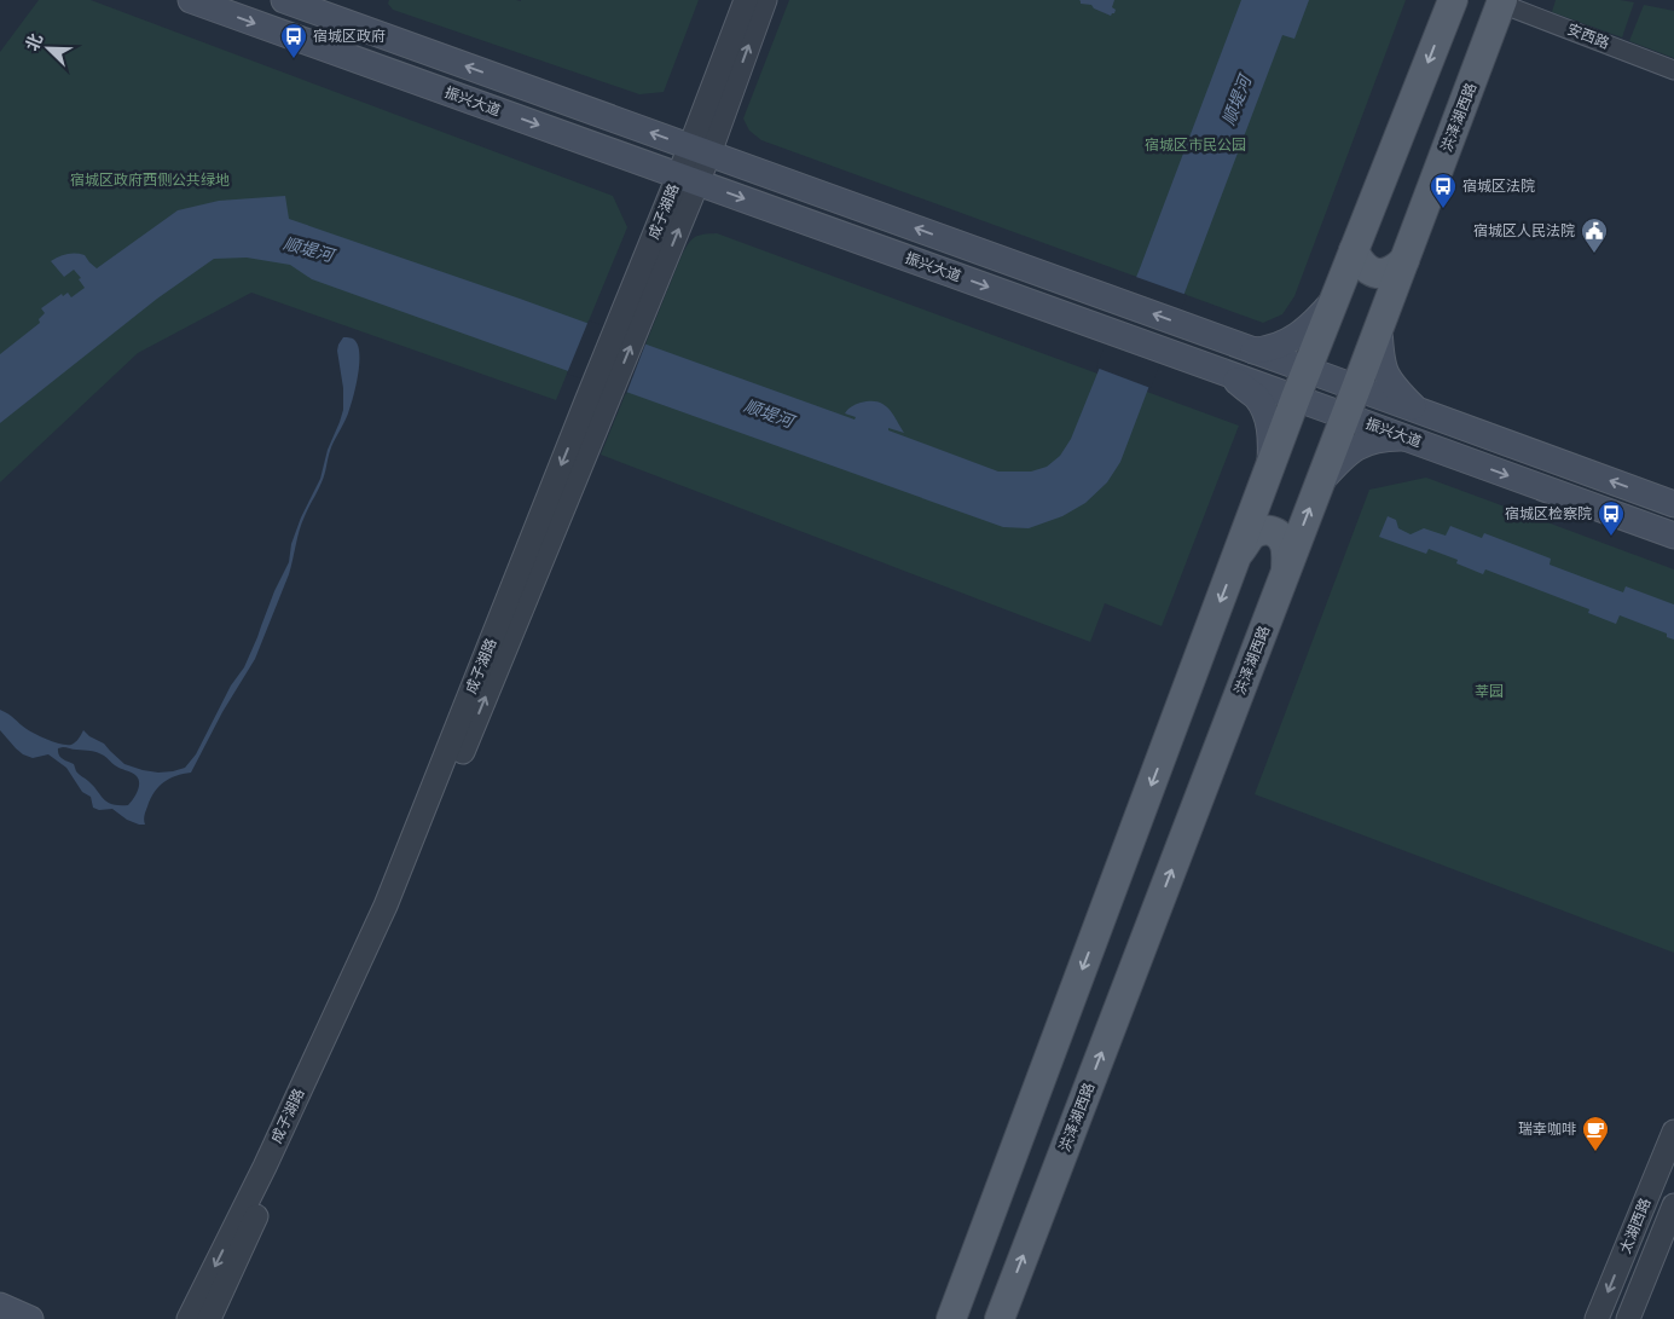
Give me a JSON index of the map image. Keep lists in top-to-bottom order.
{
  "streets": {
    "main road": ["振兴大道", "洪泽湖西路"],
    "street": ["安西路", "成子湖路", "太湖西路"]
  },
  "crossings": [
    ["安西路", "洪泽湖西路"],
    ["振兴大道", "洪泽湖西路"],
    ["振兴大道", "成子湖路"]
  ],
  "water": ["顺堤河"],
  "parks": ["宿城区市民公园", "宿城区政府西侧公共绿地", "莘园"],
  "places": {
    "bus stop": ["宿城区政府", "宿城区法院", "宿城区检察院"],
    "public building": ["宿城区人民法院"],
    "cafe": ["瑞幸咖啡"]
  },
  "north": "top left"
}
